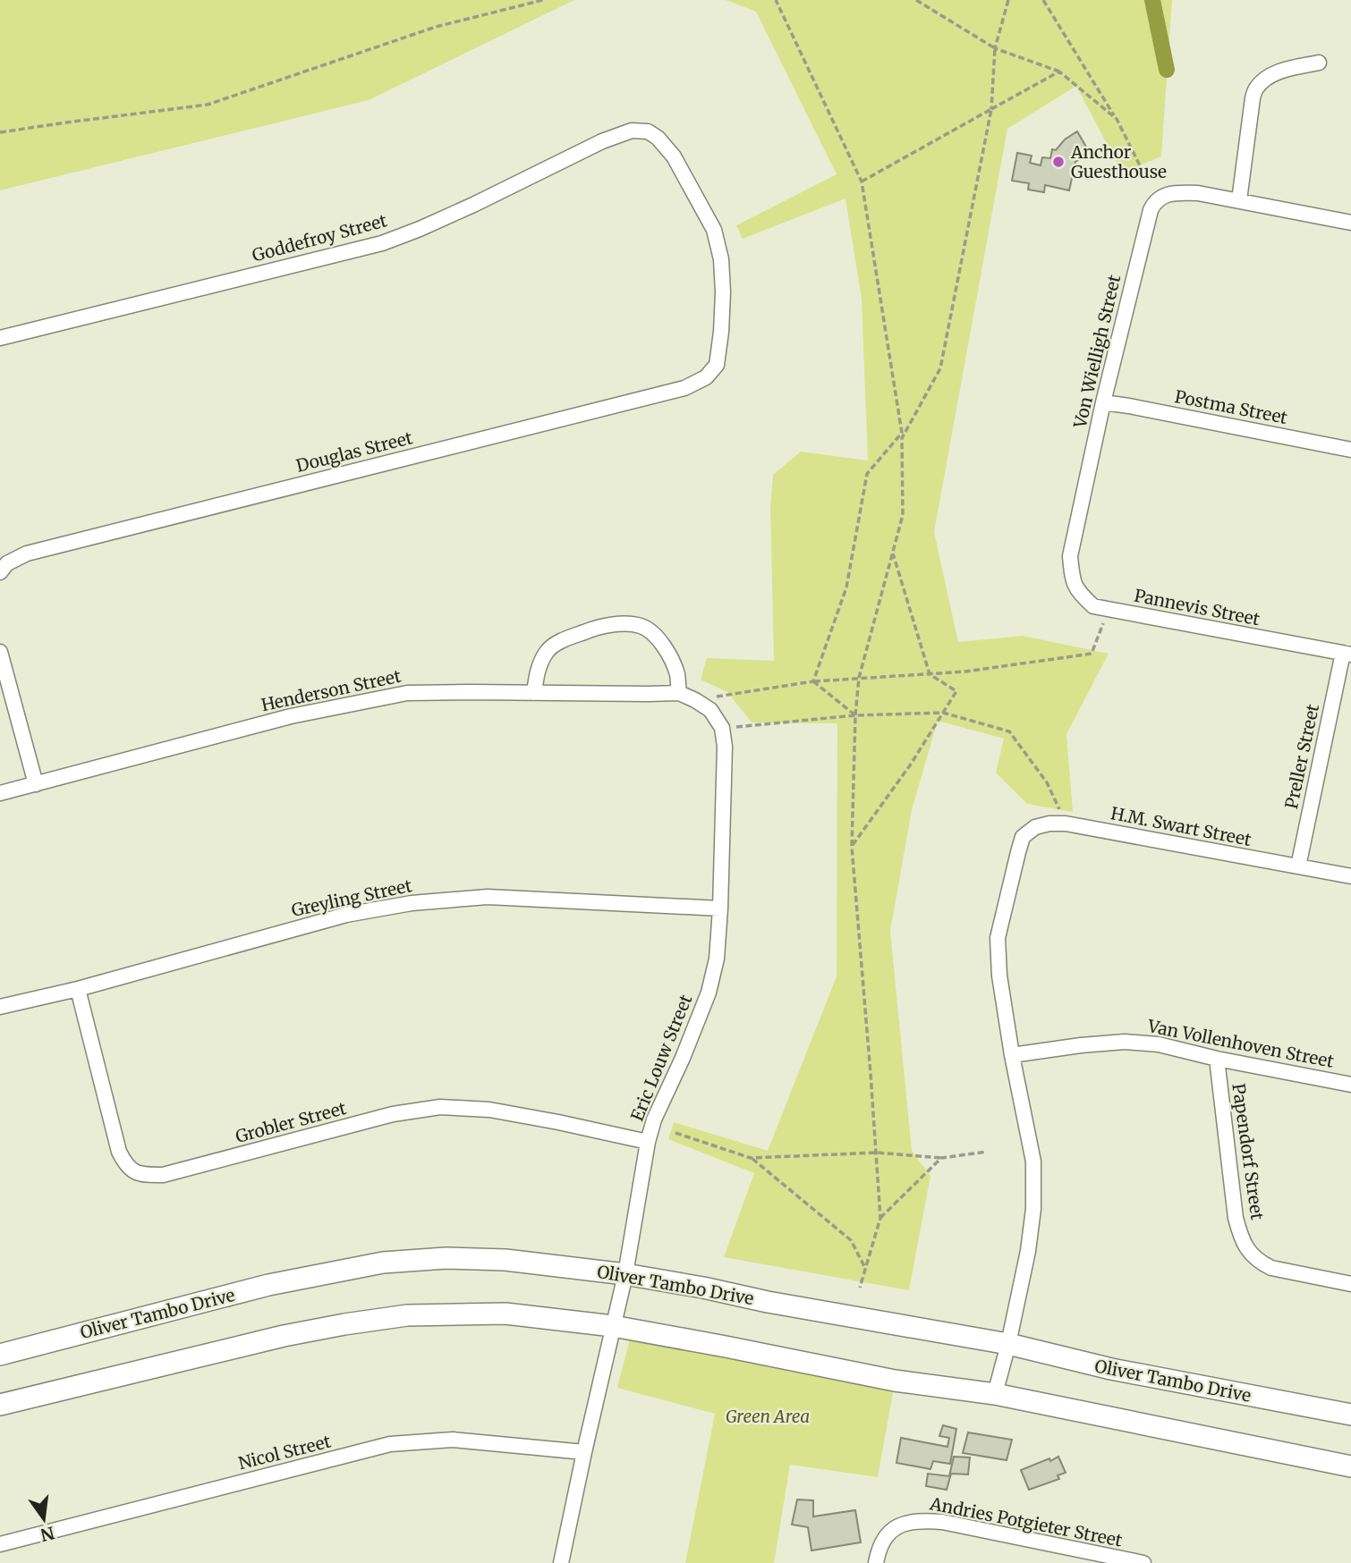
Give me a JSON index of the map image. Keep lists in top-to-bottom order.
{
  "streets": {
    "street": [
      "Goddefroy Street",
      "Von Wielligh Street",
      "Postma Street",
      "Douglas Street",
      "Pannevis Street",
      "Henderson Street",
      "Preller Street",
      "H.M. Swart Street",
      "Greyling Street",
      "Van Vollenhoven Street",
      "Eric Louw Street",
      "Grobler Street",
      "Papendorf Street",
      "Oliver Tambo Drive",
      "Nicol Street",
      "Andries Potgieter Street"
    ]
  },
  "crossings": [
    ["Goddefroy Street", "Douglas Street"],
    ["Von Wielligh Street", "Postma Street"],
    ["Von Wielligh Street", "Pannevis Street"],
    ["Pannevis Street", "Preller Street"],
    ["Preller Street", "H.M. Swart Street"],
    ["H.M. Swart Street", "Van Vollenhoven Street"],
    ["Greyling Street", "Eric Louw Street"],
    ["Greyling Street", "Grobler Street"],
    ["Van Vollenhoven Street", "Papendorf Street"],
    ["Eric Louw Street", "Grobler Street"],
    ["Eric Louw Street", "Oliver Tambo Drive"],
    ["Eric Louw Street", "Nicol Street"]
  ],
  "parks": ["Green Area"],
  "places": ["Anchor Guesthouse"],
  "north": "bottom"
}
